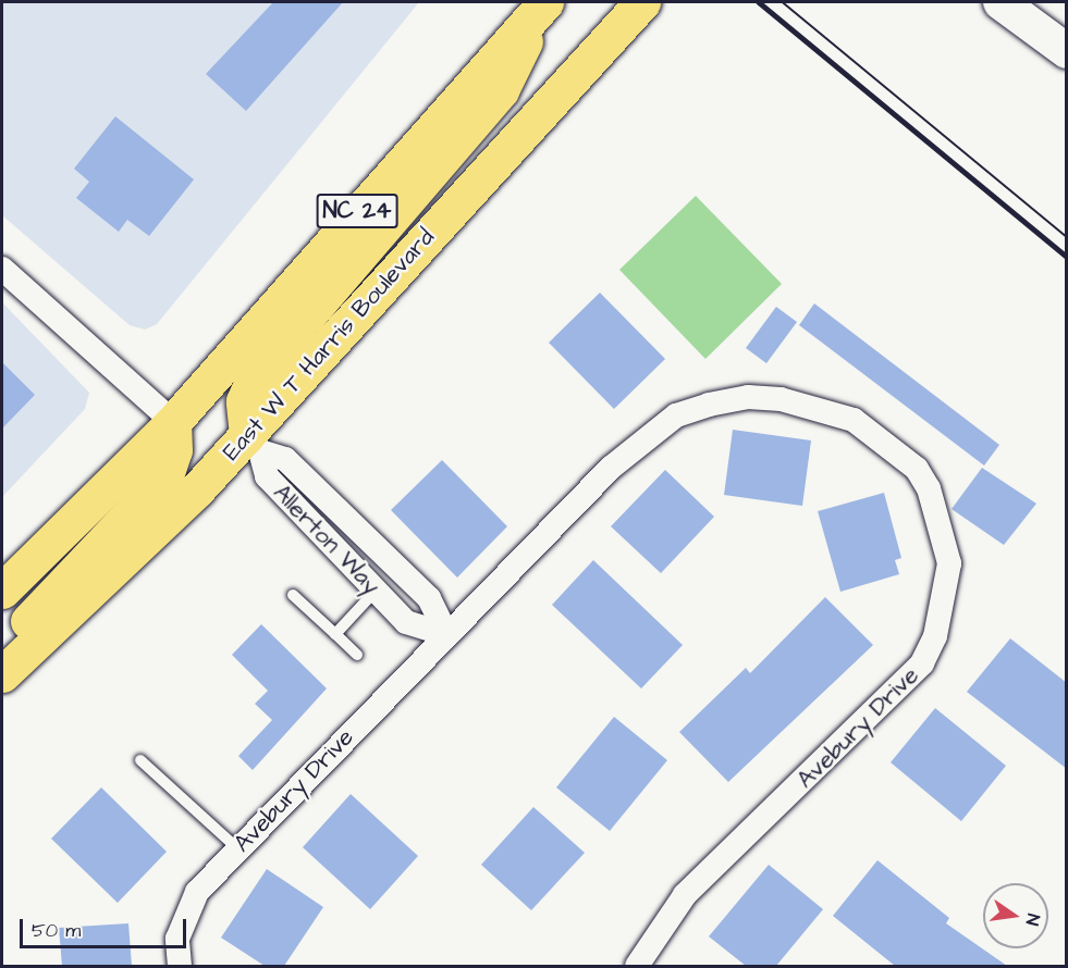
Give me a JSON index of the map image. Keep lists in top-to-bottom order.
{
  "streets": {
    "main road": ["NC 24", "East W T Harris Boulevard"],
    "street": ["Allerton Way", "Avebury Drive"]
  },
  "crossings": [
    ["East W T Harris Boulevard", "Allerton Way"],
    ["Allerton Way", "Avebury Drive"]
  ],
  "scale_bar": "50 m",
  "north": "right"
}
